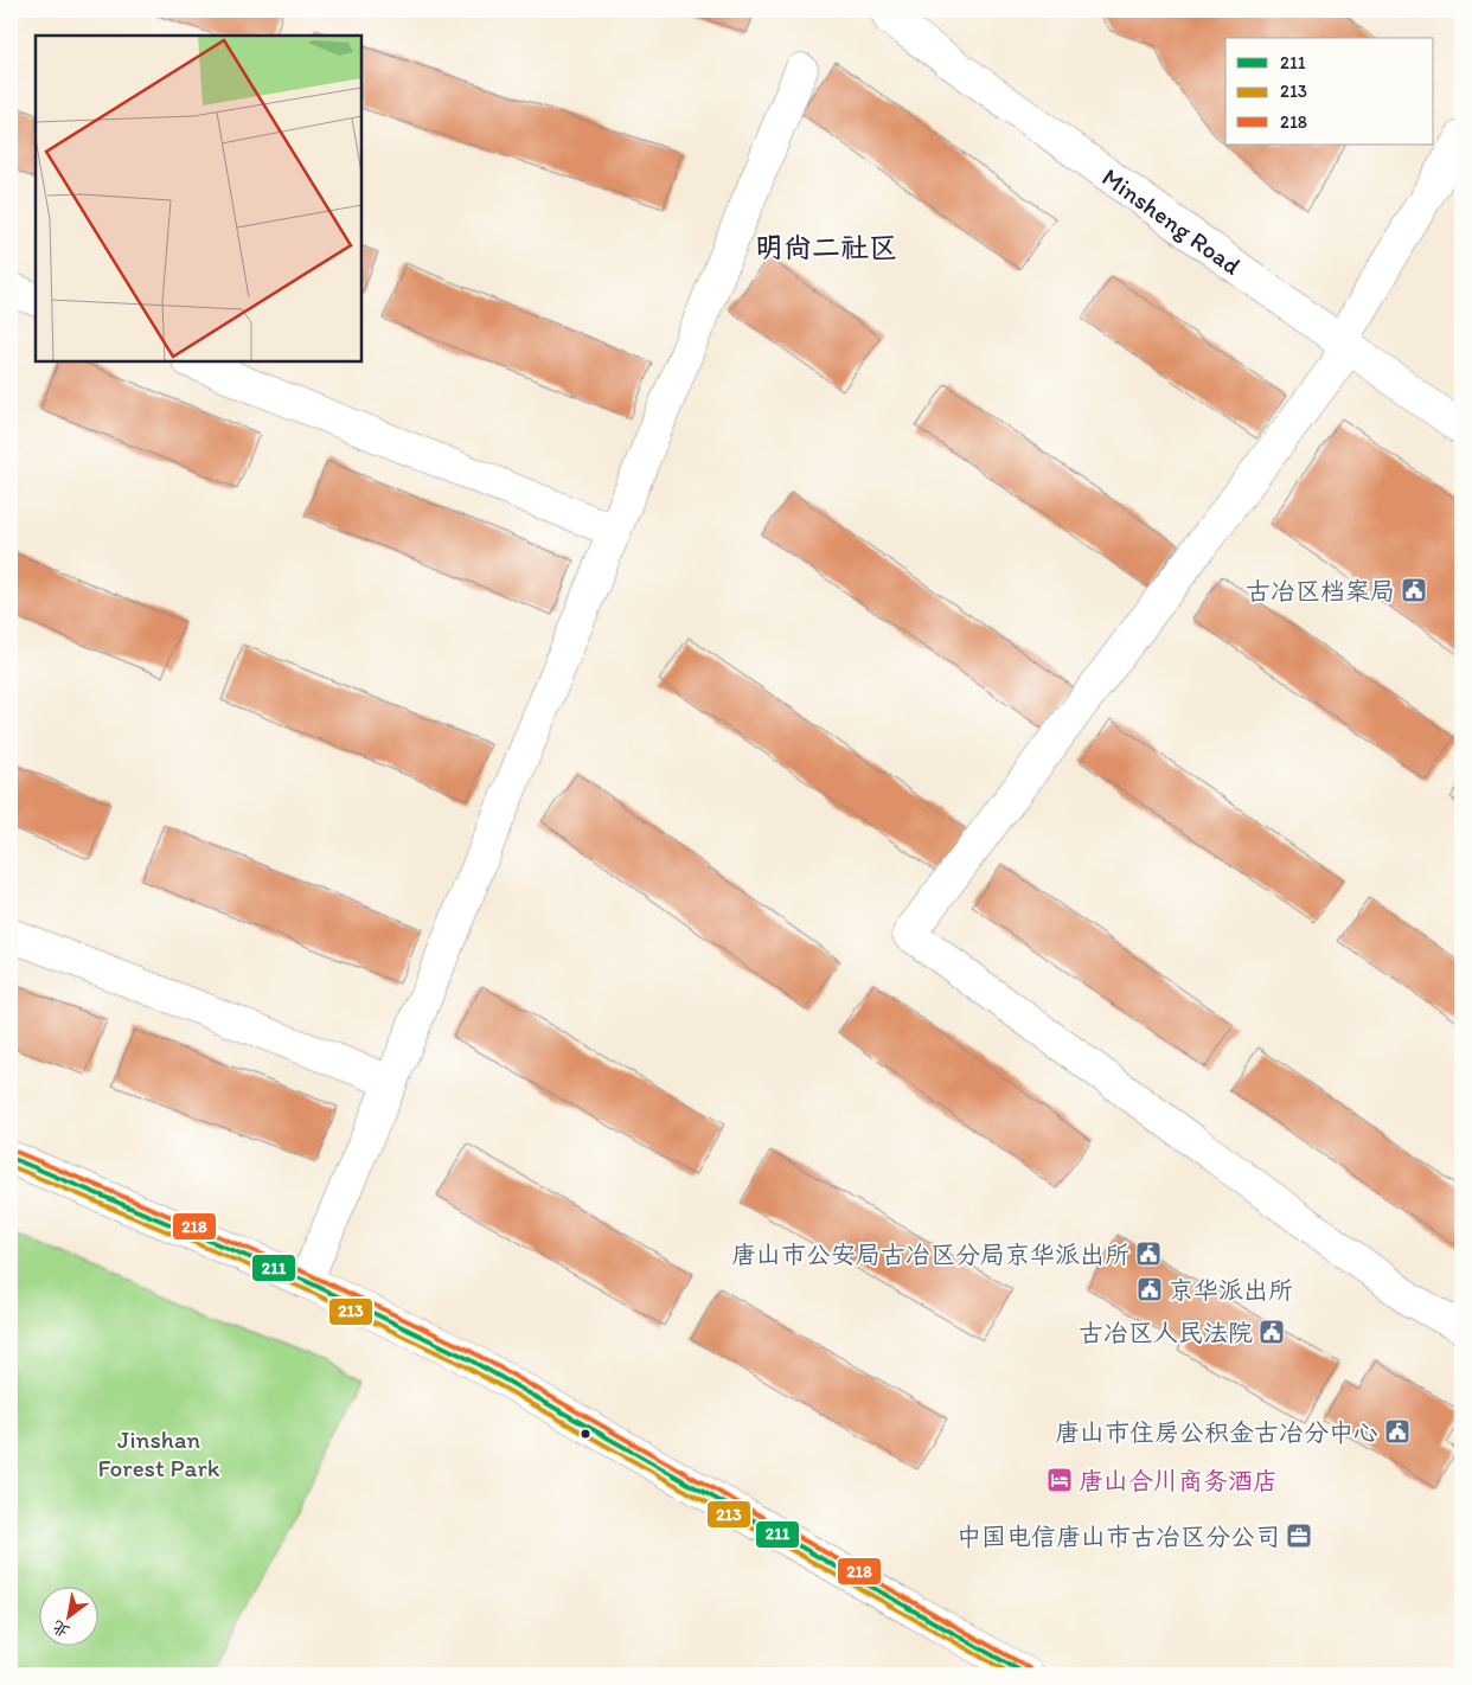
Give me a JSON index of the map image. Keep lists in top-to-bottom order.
{
  "streets": {
    "street": ["Minsheng Road"]
  },
  "districts": ["明尚二社区"],
  "parks": ["Jinshan Forest Park"],
  "places": {
    "public building": [
      "古冶区档案局",
      "唐山市公安局古冶区分局京华派出所",
      "京华派出所",
      "古冶区人民法院",
      "唐山市住房公积金古冶分中心"
    ],
    "hotel": ["唐山合川商务酒店"],
    "office": ["中国电信唐山市古冶区分公司"]
  },
  "lines": ["transit line 218", "transit line 211", "transit line 213"],
  "legend": ["211", "213", "218"],
  "north": "bottom left"
}
